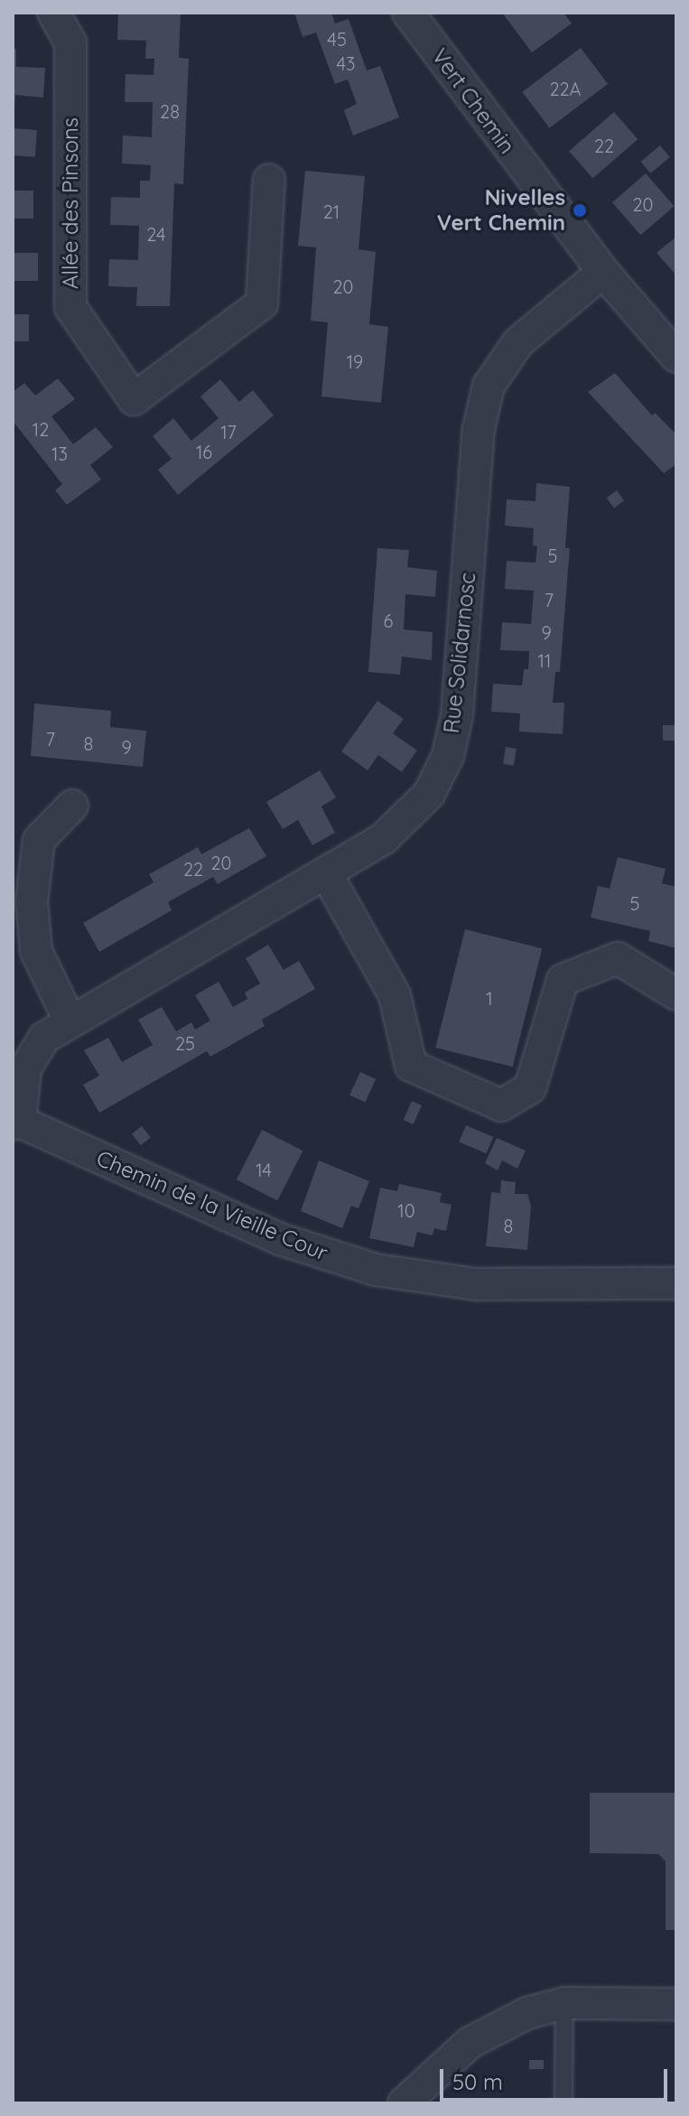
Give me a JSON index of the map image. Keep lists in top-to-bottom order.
{
  "streets": {
    "street": [
      "Vert Chemin",
      "Allée des Pinsons",
      "Rue Solidarnosc",
      "Chemin de la Vieille Cour"
    ]
  },
  "crossings": [
    ["Vert Chemin", "Rue Solidarnosc"],
    ["Rue Solidarnosc", "Chemin de la Vieille Cour"]
  ],
  "places": ["Nivelles Vert Chemin"],
  "house_numbers": [
    "45",
    "43",
    "22A",
    "28",
    "22",
    "20",
    "21",
    "24",
    "20",
    "19",
    "12",
    "17",
    "16",
    "13",
    "5",
    "7",
    "6",
    "9",
    "11",
    "7",
    "8",
    "9",
    "20",
    "22",
    "5",
    "1",
    "25",
    "14",
    "10",
    "8"
  ],
  "scale_bar": "50 m"
}
